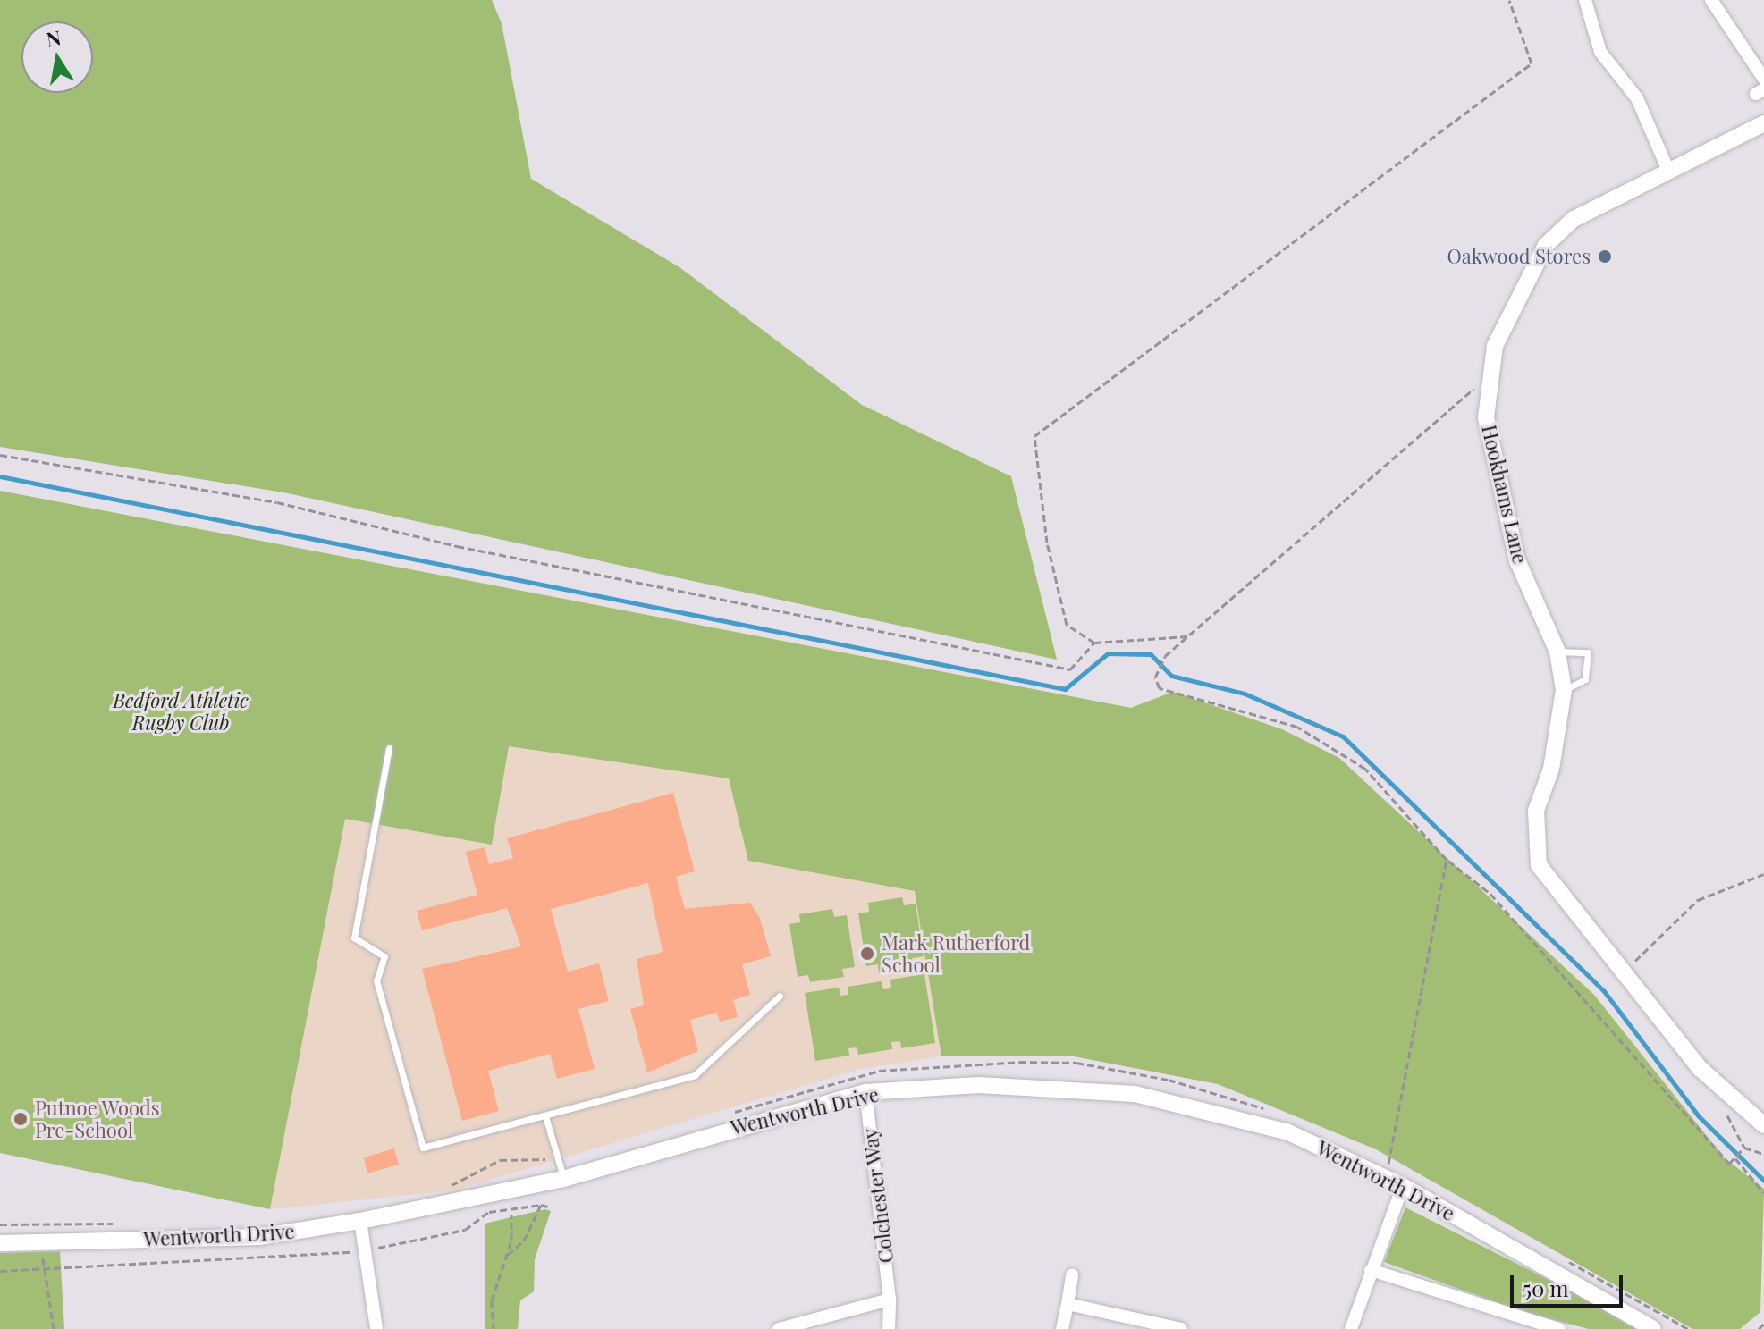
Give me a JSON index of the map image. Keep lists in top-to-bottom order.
{
  "streets": {
    "street": ["Hookhams Lane", "Wentworth Drive", "Colchester Way"]
  },
  "crossings": [
    ["Wentworth Drive", "Colchester Way"]
  ],
  "parks": ["Bedford Athletic Rugby Club"],
  "places": ["Oakwood Stores", "Mark Rutherford School", "Putnoe Woods Pre-School"],
  "scale_bar": "50 m",
  "north": "top"
}
